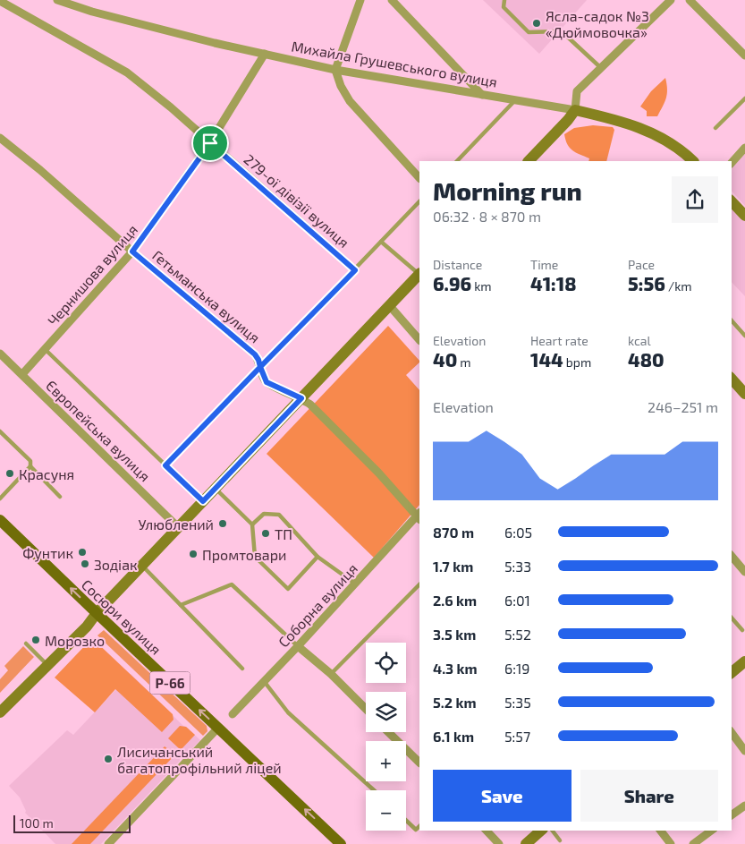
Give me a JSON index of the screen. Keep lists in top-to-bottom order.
{
  "streets": {
    "main road": ["Сосюри вулиця", "Р-66"],
    "street": [
      "Михайла Грушевського вулиця",
      "279-ої дівізії вулиця",
      "Чернишова вулиця",
      "Гетьманська вулиця",
      "Європейська вулиця",
      "Соборна вулиця"
    ]
  },
  "crossings": [
    ["Михайла Грушевського вулиця", "Чернишова вулиця"],
    ["279-ої дівізії вулиця", "Чернишова вулиця"],
    ["Чернишова вулиця", "Гетьманська вулиця"],
    ["Чернишова вулиця", "Європейська вулиця"],
    ["Гетьманська вулиця", "Соборна вулиця"]
  ],
  "one_way": ["Сосюри вулиця"],
  "places": [
    "Ясла-садок №3 «Дюймовочка»",
    "Красуня",
    "Улюблений",
    "ТП",
    "Фунтик",
    "Промтовари",
    "Зодіак",
    "Морозко",
    "Лисичанський багатопрофільний ліцей"
  ],
  "scale_bar": "100 m",
  "page": {
    "heading": ["Morning run", "06:32 · 8 × 870 m"],
    "stats": [
      ["Distance", "6.96 km"],
      ["Time", "41:18"],
      ["Pace", "5:56 /km"],
      ["Elevation", "40 m"],
      ["Heart rate", "144 bpm"],
      ["kcal", "480"]
    ],
    "chart": ["Elevation", "246–251 m"],
    "list": [
      {
        "name": "870 m",
        "note": "6:05"
      },
      {
        "name": "1.7 km",
        "note": "5:33"
      },
      {
        "name": "2.6 km",
        "note": "6:01"
      },
      {
        "name": "3.5 km",
        "note": "5:52"
      },
      {
        "name": "4.3 km",
        "note": "6:19"
      },
      {
        "name": "5.2 km",
        "note": "5:35"
      },
      {
        "name": "6.1 km",
        "note": "5:57"
      }
    ],
    "map_buttons": ["+", "−"],
    "buttons": ["Save", "Share"],
    "scale": "100 m"
  }
}
